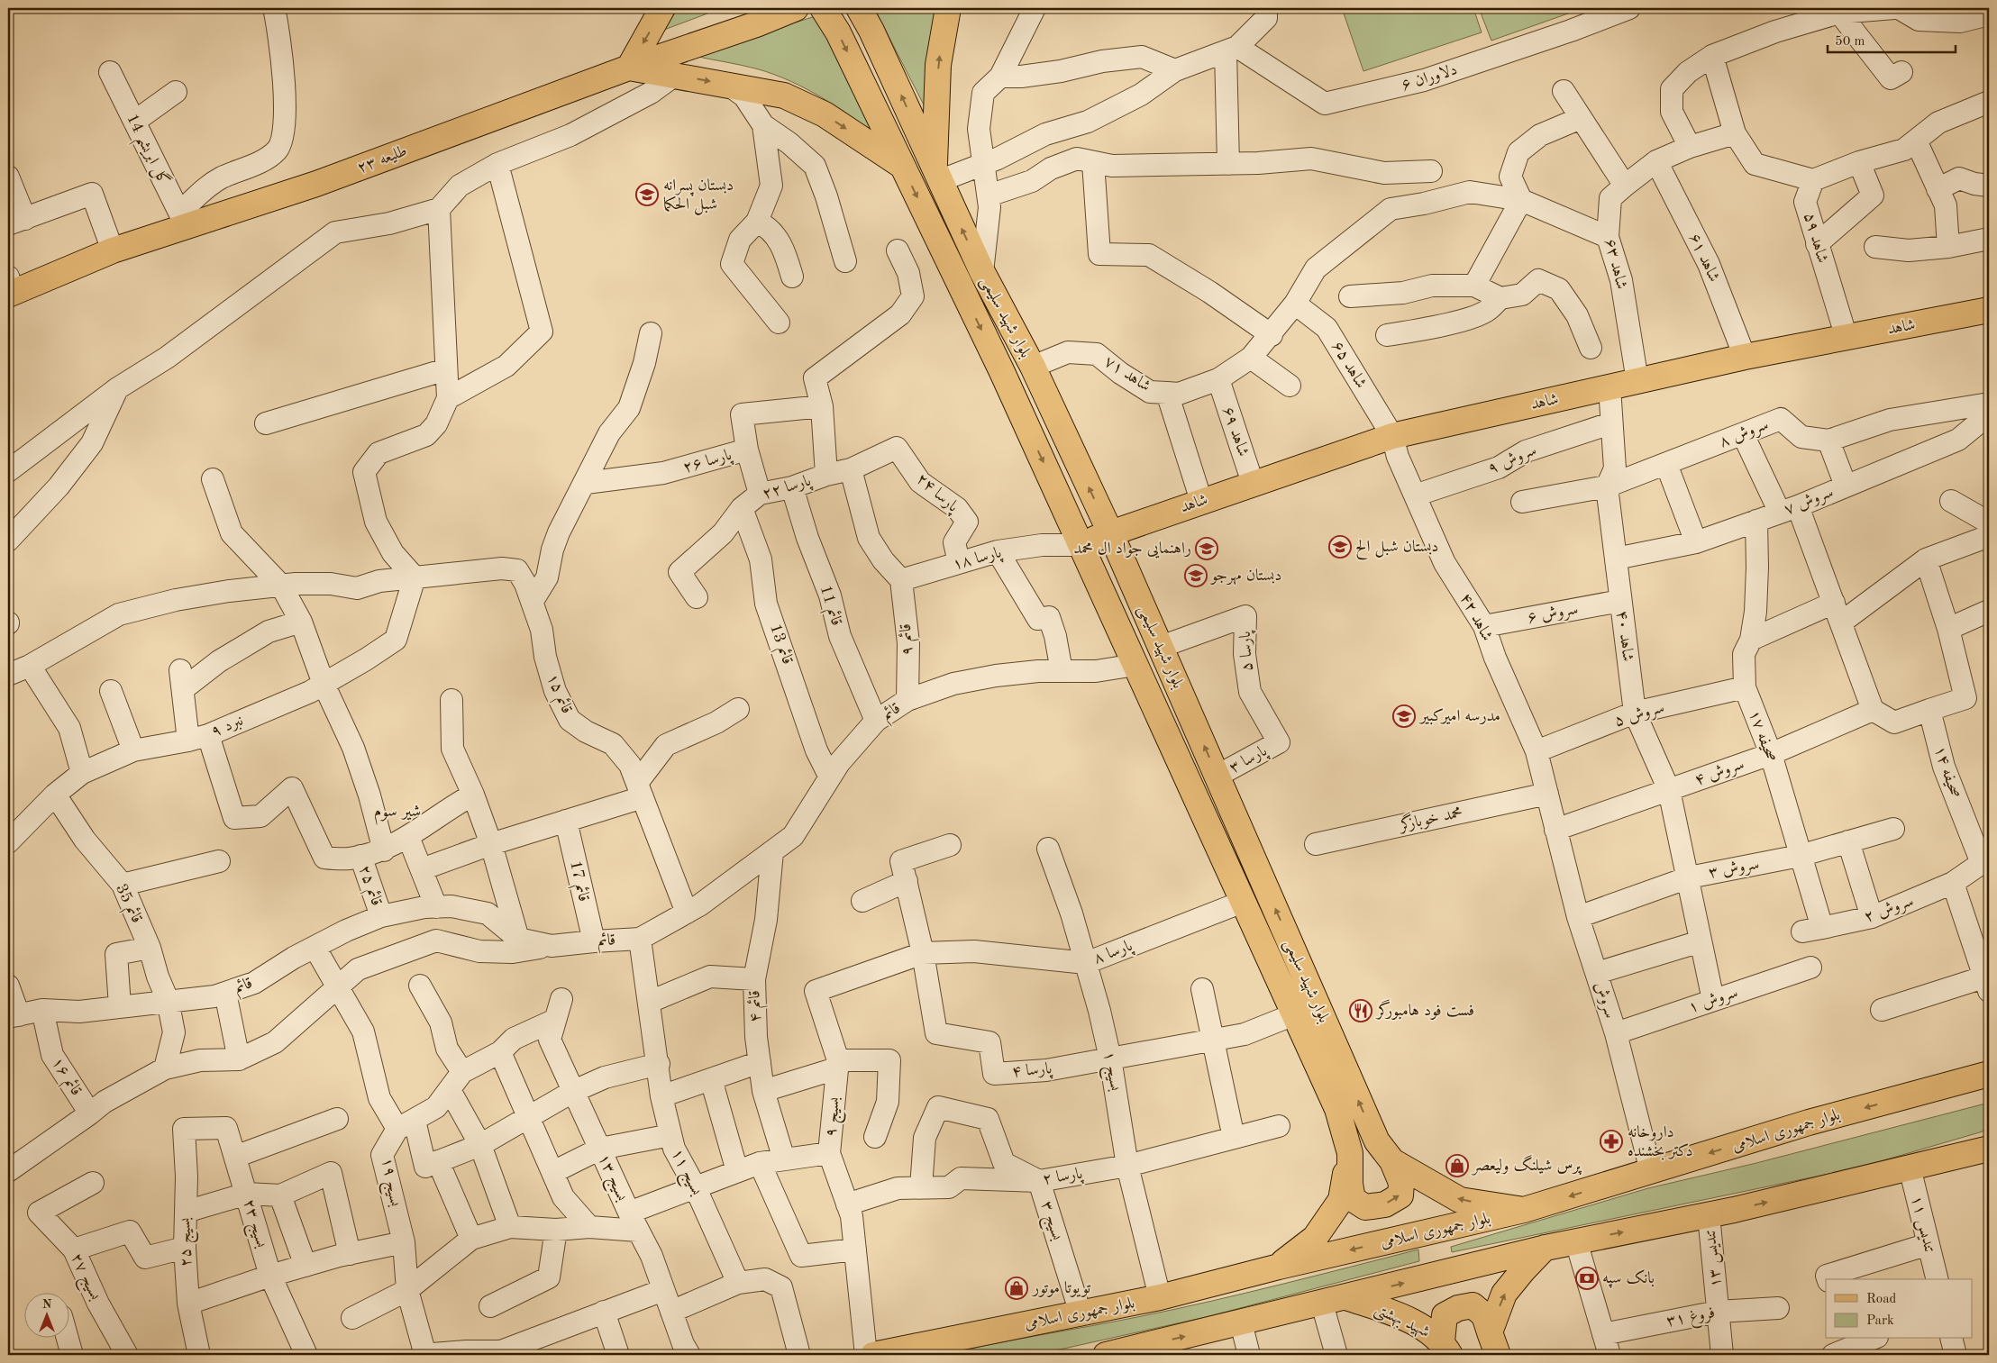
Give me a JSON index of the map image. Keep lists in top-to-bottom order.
{
  "streets": {
    "main road": [
      "طلیعه ۲۳",
      "بلوار شهید سلیمی",
      "شاهد",
      "بلوار جمهوری اسلامی",
      "شهید بهشتی"
    ],
    "street": [
      "دلاوران ۶",
      "گل ابریشم 14",
      "شاهد ۵۹",
      "شاهد ۶۱",
      "شاهد ۶۳",
      "شاهد ۶۵",
      "شاهد ۷۱",
      "شاهد ۶۹",
      "سروش ۸",
      "سروش ۹",
      "پارسا ۲۶",
      "پارسا ۲۲",
      "پارسا ۲۴",
      "سروش ۷",
      "پارسا ۱۸",
      "قائم 11",
      "سروش ۶",
      "شاهد ۴۲",
      "شاهد ۴۰",
      "قائم ۹",
      "قائم 13",
      "پارسا ۵",
      "قائم ۱۵",
      "قائم",
      "سروش ۵",
      "نبرد ۹",
      "صحیفه ۱۷",
      "پارسا ۳",
      "سروش ۴",
      "صحیفه ۱۴",
      "محمد خوبازگر",
      "سروش ۳",
      "قائم 17",
      "قائم ۲۵",
      "قائم 35",
      "سروش ۲",
      "پارسا ۸",
      "سروش",
      "سروش ۱",
      "قائم ۴",
      "پارسا ۴",
      "بسیج ۱",
      "قائم ۱۶",
      "بسیج ۹",
      "بسیج ۱۱",
      "پارسا ۲",
      "بسیج ۱۳",
      "بسیج ۱۹",
      "بسیج ۳",
      "بسیج ۲۳",
      "تندیس ۱۱",
      "بسیج ۲۵",
      "تندیس ۱۳",
      "بسیج ۲۷",
      "فروغ ۳۱"
    ]
  },
  "crossings": [
    ["گل ابریشم 14", "طلیعه ۲۳"],
    ["شاهد ۵۹", "شاهد"],
    ["شاهد ۶۱", "شاهد ۶۳"],
    ["شاهد ۶۱", "شاهد"],
    ["شاهد ۶۳", "شاهد"],
    ["بلوار شهید سلیمی", "شاهد"],
    ["بلوار شهید سلیمی", "شاهد ۷۱"],
    ["بلوار شهید سلیمی", "پارسا ۱۸"],
    ["بلوار شهید سلیمی", "پارسا ۵"],
    ["بلوار شهید سلیمی", "قائم"],
    ["بلوار شهید سلیمی", "پارسا ۳"],
    ["بلوار شهید سلیمی", "پارسا ۸"],
    ["بلوار شهید سلیمی", "پارسا ۴"],
    ["بلوار شهید سلیمی", "بلوار جمهوری اسلامی"],
    ["شاهد", "شاهد ۶۵"],
    ["شاهد", "شاهد ۷۱"],
    ["شاهد", "شاهد ۶۹"],
    ["شاهد", "پارسا ۱۸"],
    ["شاهد", "شاهد ۴۲"],
    ["شاهد", "شاهد ۴۰"],
    ["شاهد ۶۵", "شاهد ۴۲"],
    ["سروش ۸", "شاهد ۴۰"],
    ["سروش ۹", "شاهد ۴۲"],
    ["سروش ۹", "شاهد ۴۰"],
    ["پارسا ۲۲", "پارسا ۲۴"],
    ["پارسا ۲۲", "قائم 11"],
    ["پارسا ۲۲", "قائم 13"],
    ["پارسا ۲۴", "پارسا ۱۸"],
    ["سروش ۷", "شاهد ۴۰"],
    ["سروش ۷", "صحیفه ۱۷"],
    ["پارسا ۱۸", "قائم ۹"],
    ["قائم 11", "قائم"],
    ["سروش ۶", "شاهد ۴۲"],
    ["سروش ۶", "شاهد ۴۰"],
    ["شاهد ۴۲", "سروش ۵"],
    ["شاهد ۴۲", "سروش ۴"],
    ["شاهد ۴۲", "محمد خوبازگر"],
    ["شاهد ۴۲", "سروش"],
    ["شاهد ۴۰", "سروش ۵"],
    ["شاهد ۴۰", "سروش ۴"],
    ["شاهد ۴۰", "سروش ۳"],
    ["شاهد ۴۰", "سروش ۱"],
    ["قائم ۹", "قائم"],
    ["قائم 13", "قائم"],
    ["پارسا ۵", "پارسا ۳"],
    ["قائم ۱۵", "قائم"],
    ["قائم ۱۵", "نبرد ۹"],
    ["قائم", "قائم 17"],
    ["قائم", "قائم ۲۵"],
    ["قائم", "قائم 35"],
    ["قائم", "قائم ۴"],
    ["قائم", "قائم ۱۶"],
    ["قائم", "بسیج ۱۱"],
    ["سروش ۵", "صحیفه ۱۷"],
    ["نبرد ۹", "قائم 35"],
    ["صحیفه ۱۷", "سروش ۴"],
    ["صحیفه ۱۷", "سروش ۳"],
    ["صحیفه ۱۷", "سروش ۲"],
    ["سروش ۴", "سروش"],
    ["صحیفه ۱۴", "سروش ۲"],
    ["سروش ۳", "سروش"],
    ["پارسا ۸", "پارسا ۴"],
    ["پارسا ۸", "بسیج ۱"],
    ["پارسا ۸", "بسیج ۹"],
    ["سروش", "سروش ۱"],
    ["سروش", "بلوار جمهوری اسلامی"],
    ["پارسا ۴", "بسیج ۱"],
    ["پارسا ۴", "بسیج ۹"],
    ["بسیج ۱", "بلوار جمهوری اسلامی"],
    ["بسیج ۱", "پارسا ۲"],
    ["بسیج ۹", "پارسا ۲"],
    ["بلوار جمهوری اسلامی", "بسیج ۳"],
    ["پارسا ۲", "بسیج ۳"],
    ["بسیج ۲۳", "بسیج ۲۵"],
    ["تندیس ۱۳", "فروغ ۳۱"]
  ],
  "districts": ["شیر سوم"],
  "places": {
    "school or university": [
      "دبستان پسرانه شبل الحکما",
      "دبستان شبل الح",
      "راهنمایی جواد ال محمد",
      "دبستان مهرجو",
      "مدرسه امیرکبیر"
    ],
    "restaurant": ["فست فود هامبورگر"],
    "pharmacy": ["داروخانه دکتر بخشنده"],
    "shop": ["پرس شیلنگ ولیعصر", "تویوتا موتور"],
    "bank": ["بانک سپه"]
  },
  "legend": ["Road", "Park"],
  "scale_bar": "50 m",
  "north": "top"
}
